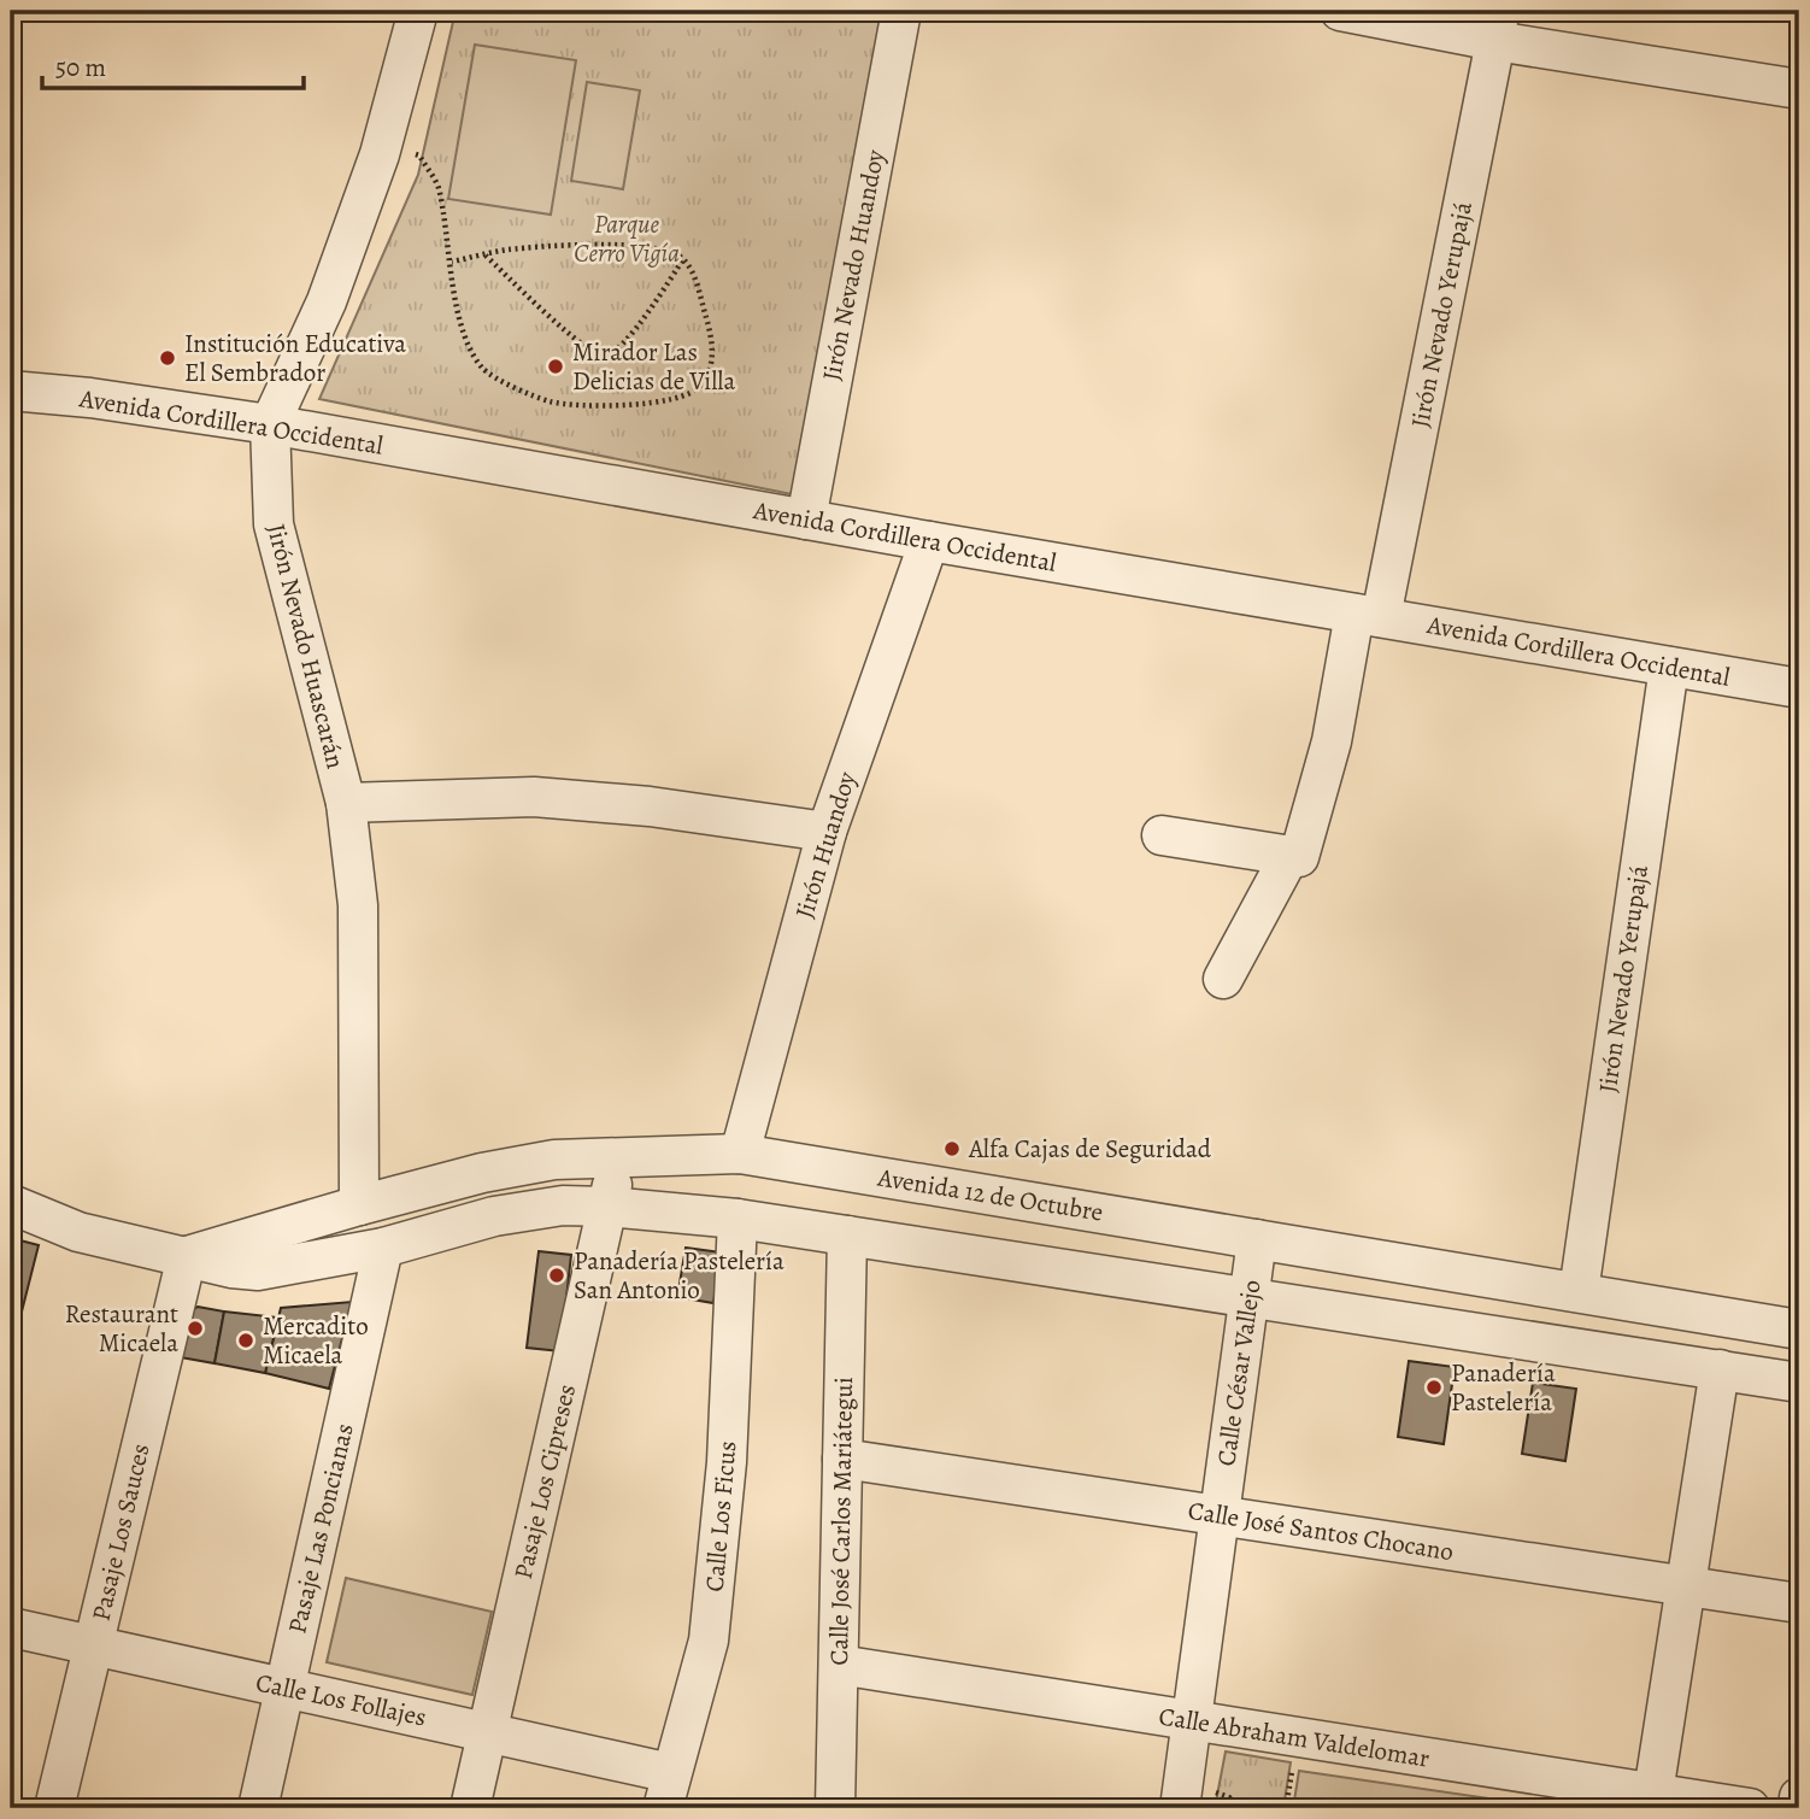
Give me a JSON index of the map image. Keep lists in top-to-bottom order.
{
  "streets": {
    "street": [
      "Jirón Nevado Huandoy",
      "Jirón Nevado Yerupajá",
      "Avenida Cordillera Occidental",
      "Jirón Nevado Huascarán",
      "Jirón Huandoy",
      "Avenida 12 de Octubre",
      "Calle César Vallejo",
      "Pasaje Los Cipreses",
      "Calle Los Ficus",
      "Calle José Carlos Mariátegui",
      "Pasaje Las Poncianas",
      "Calle José Santos Chocano",
      "Pasaje Los Sauces",
      "Calle Los Follajes",
      "Calle Abraham Valdelomar"
    ]
  },
  "crossings": [
    ["Jirón Nevado Huandoy", "Avenida Cordillera Occidental"],
    ["Jirón Nevado Yerupajá", "Avenida Cordillera Occidental"],
    ["Jirón Nevado Yerupajá", "Avenida 12 de Octubre"],
    ["Avenida Cordillera Occidental", "Jirón Nevado Huascarán"],
    ["Avenida Cordillera Occidental", "Jirón Huandoy"],
    ["Jirón Nevado Huascarán", "Avenida 12 de Octubre"],
    ["Jirón Huandoy", "Avenida 12 de Octubre"],
    ["Avenida 12 de Octubre", "Calle César Vallejo"],
    ["Avenida 12 de Octubre", "Pasaje Los Cipreses"],
    ["Avenida 12 de Octubre", "Calle Los Ficus"],
    ["Avenida 12 de Octubre", "Calle José Carlos Mariátegui"],
    ["Avenida 12 de Octubre", "Pasaje Las Poncianas"],
    ["Avenida 12 de Octubre", "Pasaje Los Sauces"],
    ["Calle César Vallejo", "Calle José Santos Chocano"],
    ["Calle César Vallejo", "Calle Abraham Valdelomar"],
    ["Pasaje Los Cipreses", "Calle Los Follajes"],
    ["Calle Los Ficus", "Calle Los Follajes"],
    ["Calle José Carlos Mariátegui", "Calle José Santos Chocano"],
    ["Calle José Carlos Mariátegui", "Calle Abraham Valdelomar"],
    ["Pasaje Las Poncianas", "Calle Los Follajes"],
    ["Pasaje Los Sauces", "Calle Los Follajes"]
  ],
  "parks": ["Parque Cerro Vigía"],
  "places": [
    "Institución Educativa El Sembrador",
    "Mirador Las Delicias de Villa",
    "Alfa Cajas de Seguridad",
    "Panadería Pastelería San Antonio",
    "Restaurant Micaela",
    "Mercadito Micaela",
    "Panadería Pastelería"
  ],
  "scale_bar": "50 m"
}
